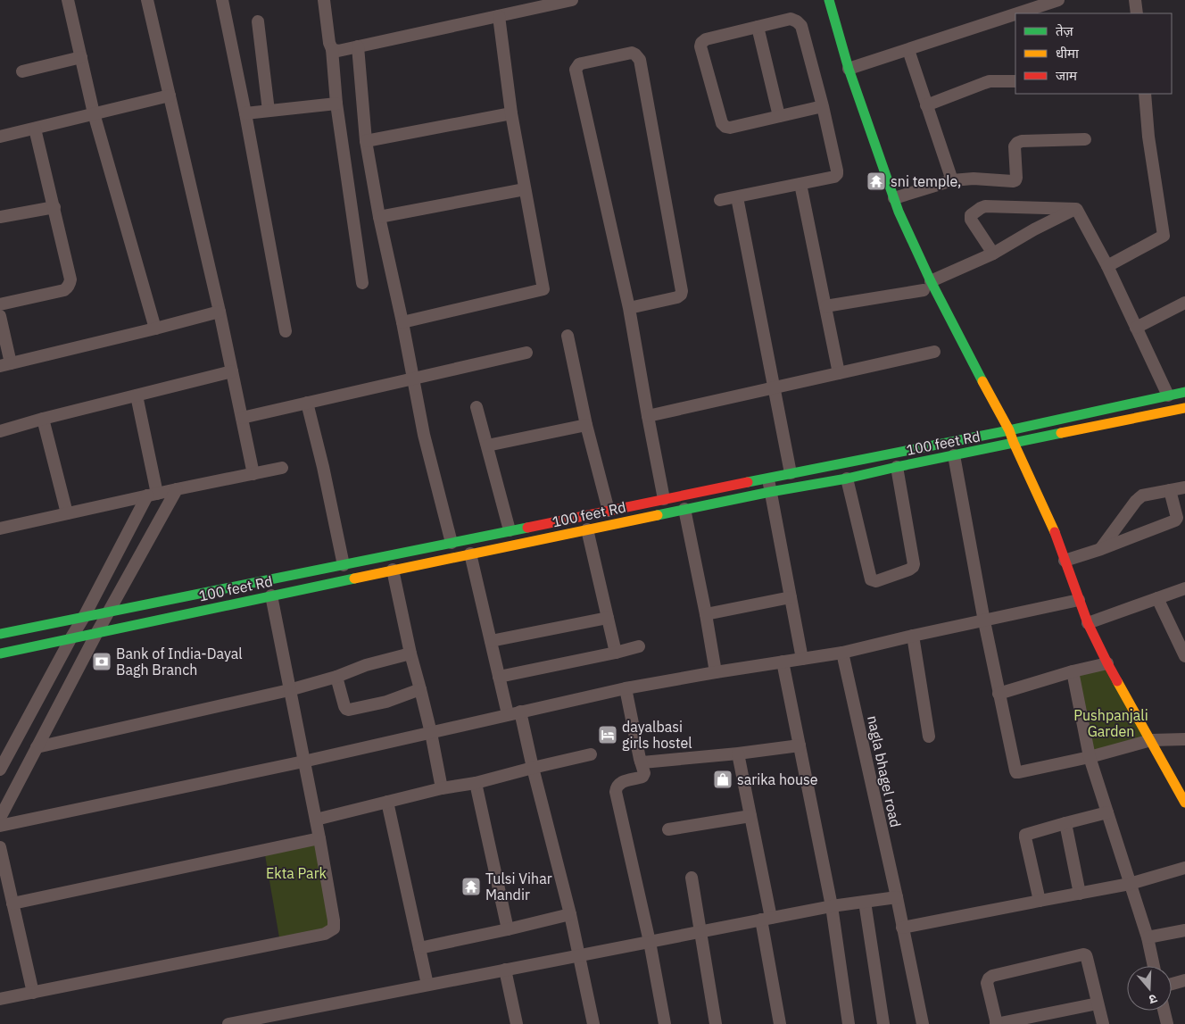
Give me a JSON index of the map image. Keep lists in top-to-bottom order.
{
  "streets": {
    "main road": ["100 feet Rd"],
    "street": ["nagla bhagel road"]
  },
  "parks": ["Pushpanjali Garden", "Ekta Park"],
  "places": {
    "temple": ["sni temple,", "Tulsi Vihar Mandir"],
    "bank": ["Bank of India-Dayal Bagh Branch"],
    "hotel": ["dayalbasi girls hostel"],
    "shop": ["sarika house"]
  },
  "legend": ["तेज़", "धीमा", "जाम"],
  "north": "bottom"
}
